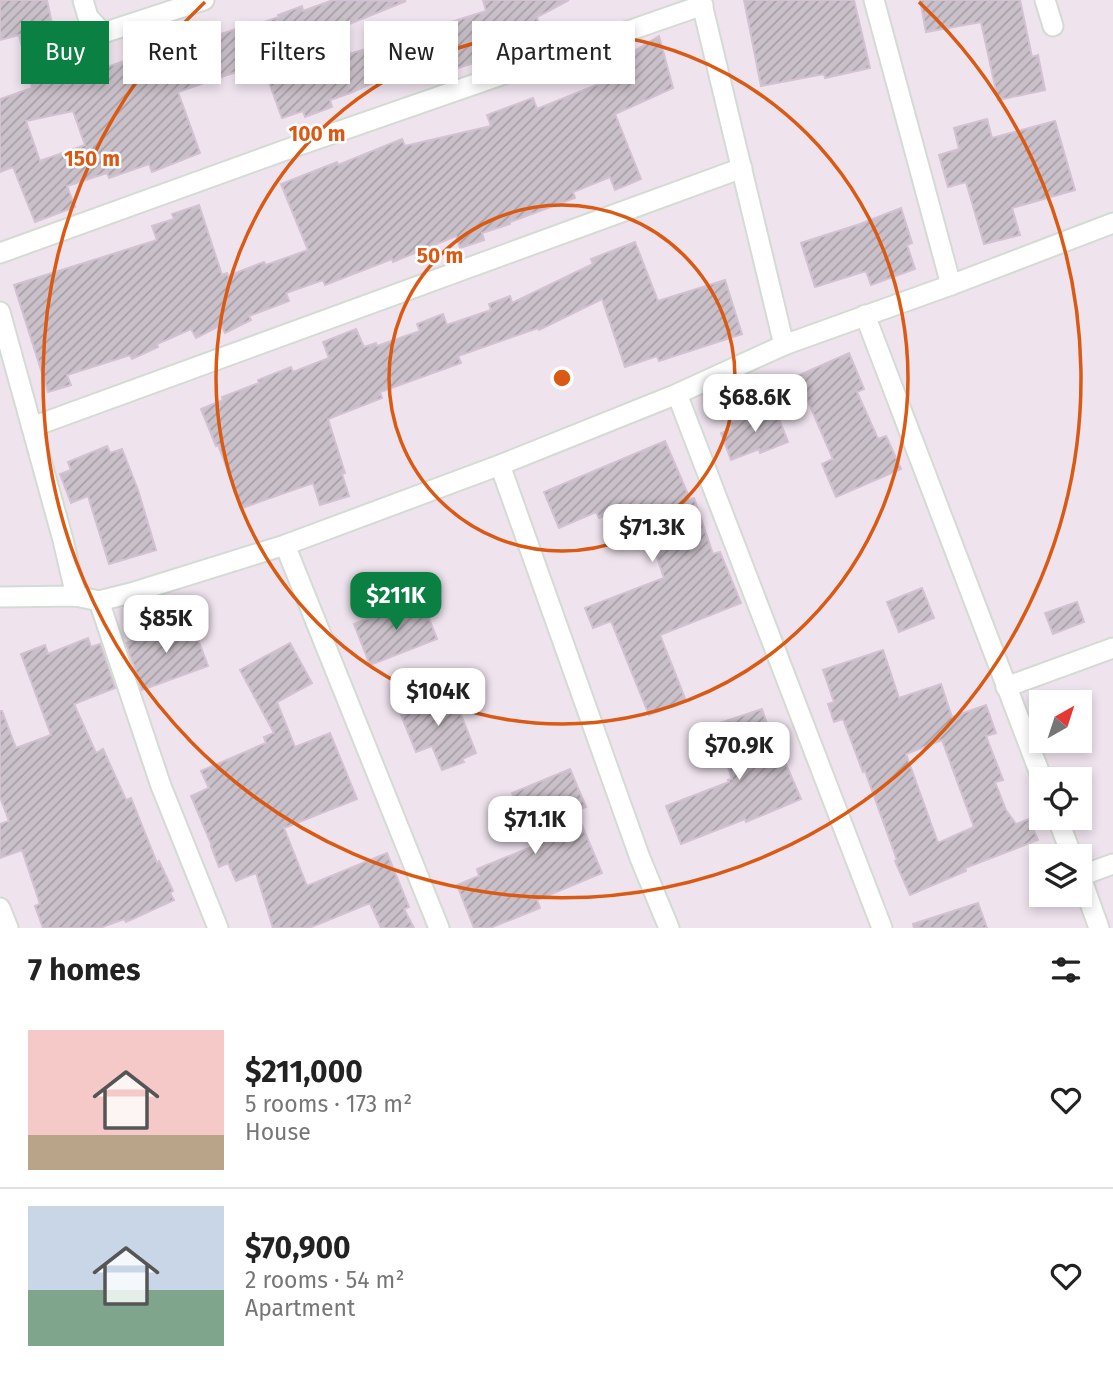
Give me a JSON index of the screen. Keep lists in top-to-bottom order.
{
  "north": "top right",
  "page": {
    "chip": [
      "Buy",
      "Rent",
      "Filters",
      "New",
      "Apartment"
    ],
    "price": [
      "$68.6K",
      "$71.3K",
      "$211K",
      "$85K",
      "$104K",
      "$70.9K",
      "$71.1K"
    ],
    "heading": "7 homes",
    "list": [
      {
        "name": "$211,000",
        "note": "5 rooms · 173 m² · House"
      },
      {
        "name": "$70,900",
        "note": "2 rooms · 54 m² · Apartment"
      }
    ]
  },
  "rings": ["100 m", "150 m", "50 m"]
}
